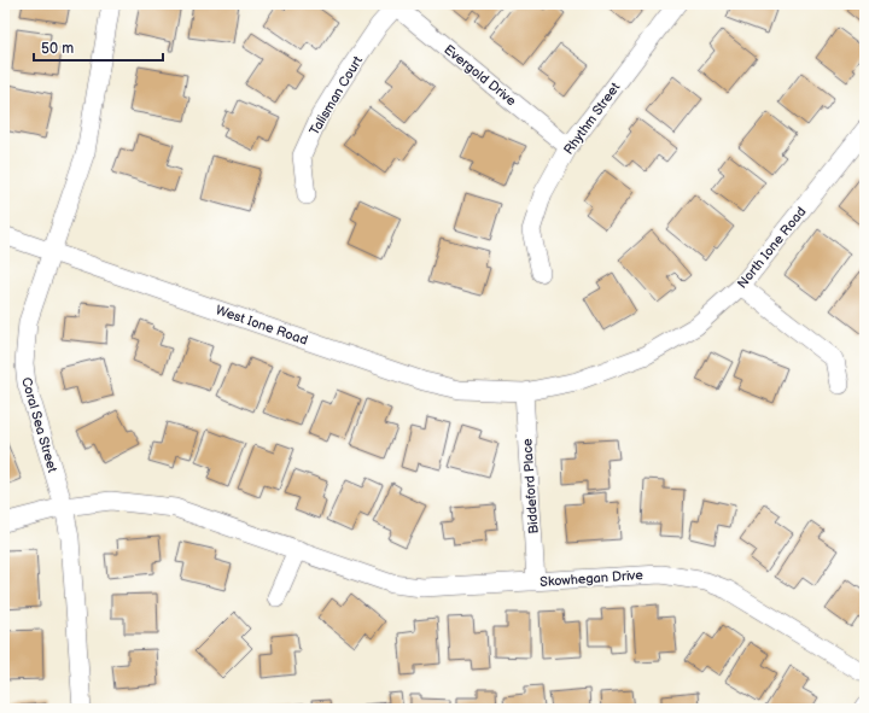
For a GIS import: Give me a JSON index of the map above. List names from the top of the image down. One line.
{"streets":{"street":["Evergold Drive","Talisman Court","Rhythm Street","North Ione Road","West Ione Road","Coral Sea Street","Biddeford Place","Skowhegan Drive"]},"crossings":[["Evergold Drive","Talisman Court"],["Evergold Drive","Rhythm Street"],["North Ione Road","West Ione Road"],["North Ione Road","Biddeford Place"],["West Ione Road","Coral Sea Street"],["West Ione Road","Biddeford Place"],["Coral Sea Street","Skowhegan Drive"],["Biddeford Place","Skowhegan Drive"]],"scale_bar":"50 m"}
